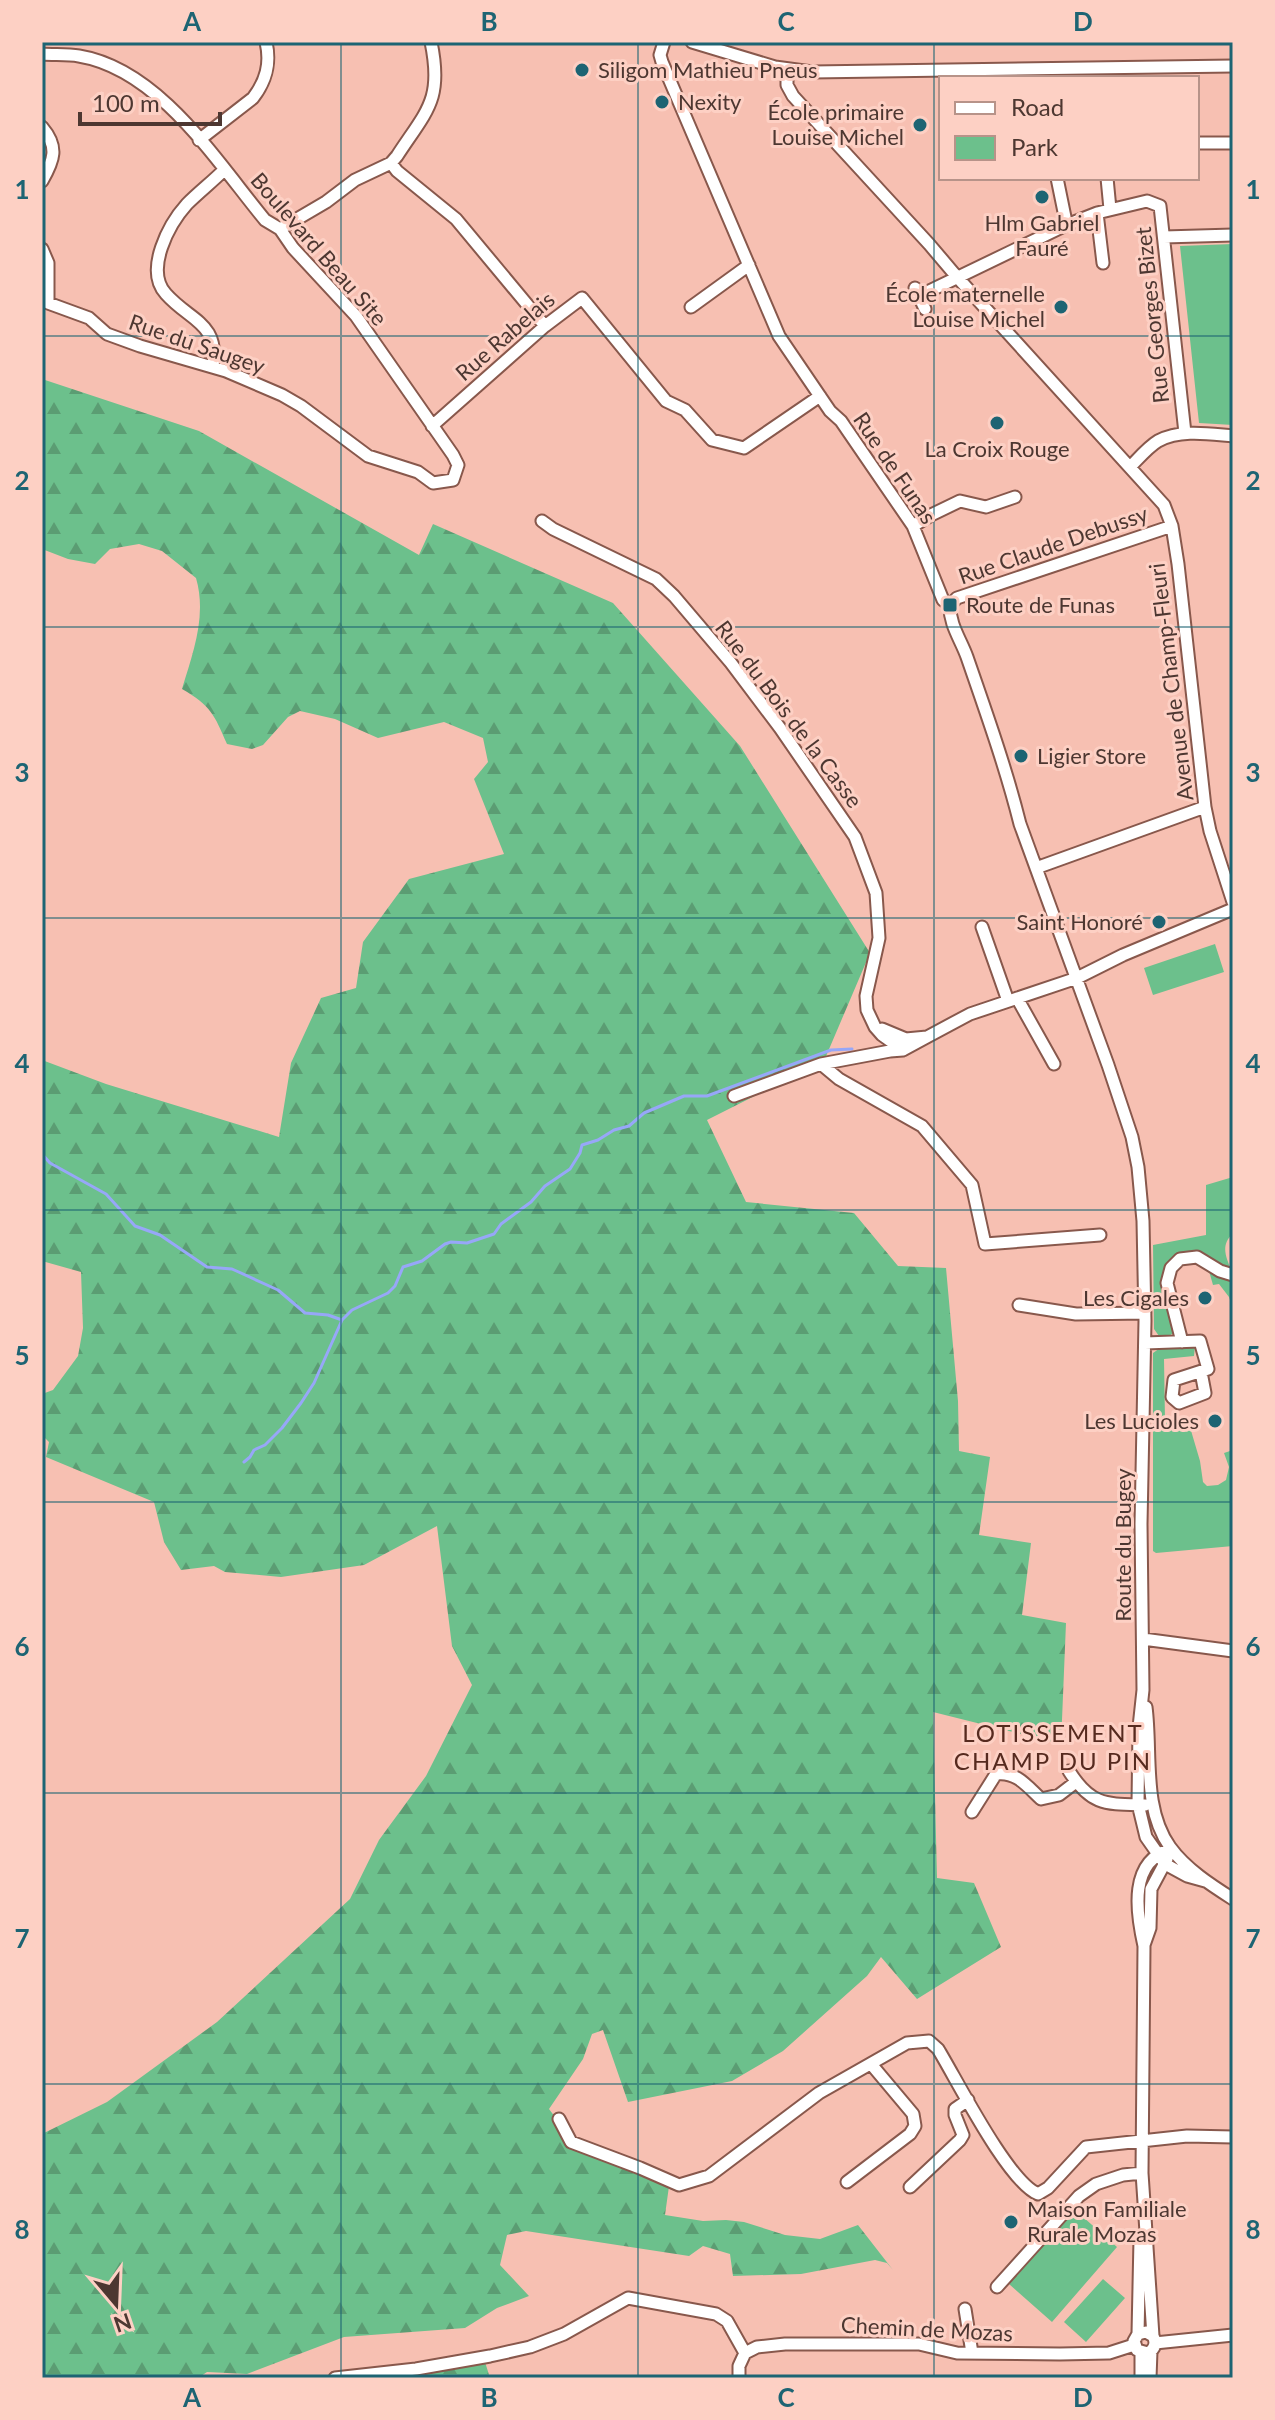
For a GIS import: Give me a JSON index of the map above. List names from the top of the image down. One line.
{"streets":{"street":["Boulevard Beau Site","Rue Georges Bizet","Rue Rabelais","Rue du Saugey","Rue de Funas","Rue Claude Debussy","Avenue de Champ-Fleuri","Rue du Bois de la Casse","Route du Bugey","Chemin de Mozas"]},"crossings":[["Boulevard Beau Site","Rue Rabelais"],["Boulevard Beau Site","Rue du Saugey"],["Rue Rabelais","Rue du Saugey"],["Rue Rabelais","Rue de Funas"],["Rue de Funas","Rue Claude Debussy"],["Rue de Funas","Route du Bugey"],["Rue Claude Debussy","Avenue de Champ-Fleuri"]],"districts":["LOTISSEMENT CHAMP DU PIN"],"places":{"other":["Siligom Mathieu Pneus","Nexity","École primaire Louise Michel","Hlm Gabriel Fauré","École maternelle Louise Michel","La Croix Rouge","Ligier Store","Saint Honoré","Les Cigales","Les Lucioles","Maison Familiale Rurale Mozas"],"transit":["Route de Funas"]},"legend":["Road","Park"],"scale_bar":"100 m","north":"bottom","grid":{"columns":["A","B","C","D"],"rows":["1","2","3","4","5","6","7","8"]}}
